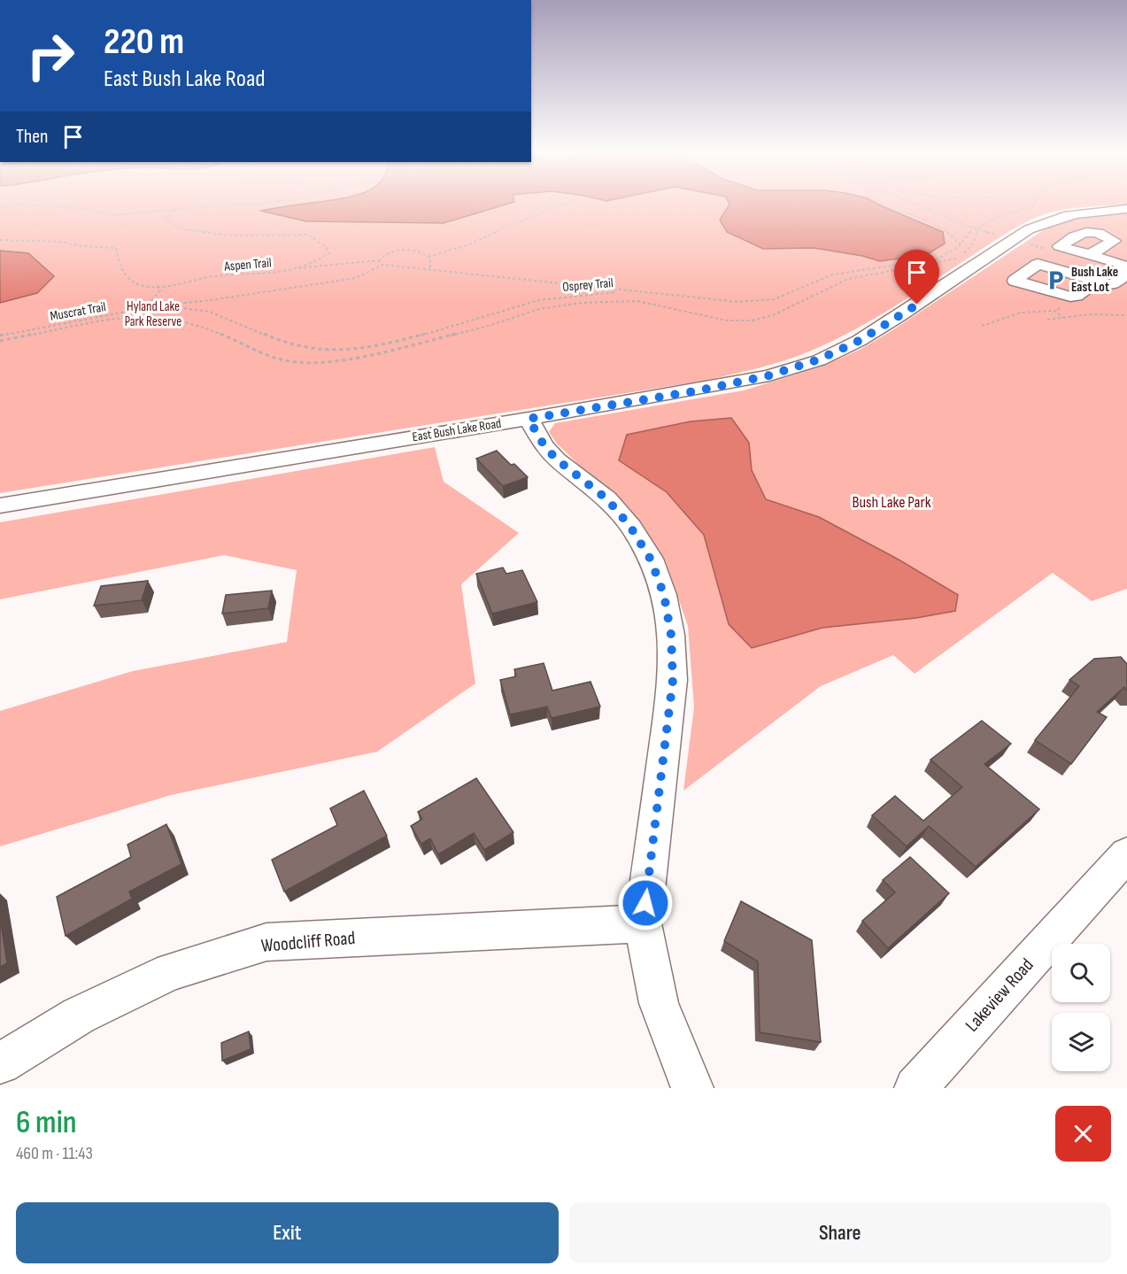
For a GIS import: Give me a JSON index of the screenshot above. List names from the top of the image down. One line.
{"streets":{"street":["East Bush Lake Road","Woodcliff Road","Lakeview Road"],"path":["Aspen Trail","Osprey Trail","Muscrat Trail"]},"crossings":[["Osprey Trail","Muscrat Trail"]],"parks":["Hyland Lake Park Reserve","Bush Lake Park"],"places":{"parking":["Bush Lake East Lot"]},"page":{"turn":["220 m","East Bush Lake Road"],"then":"Then","heading":["6 min","460 m · 11:43"],"buttons":["Exit","Share"]}}
